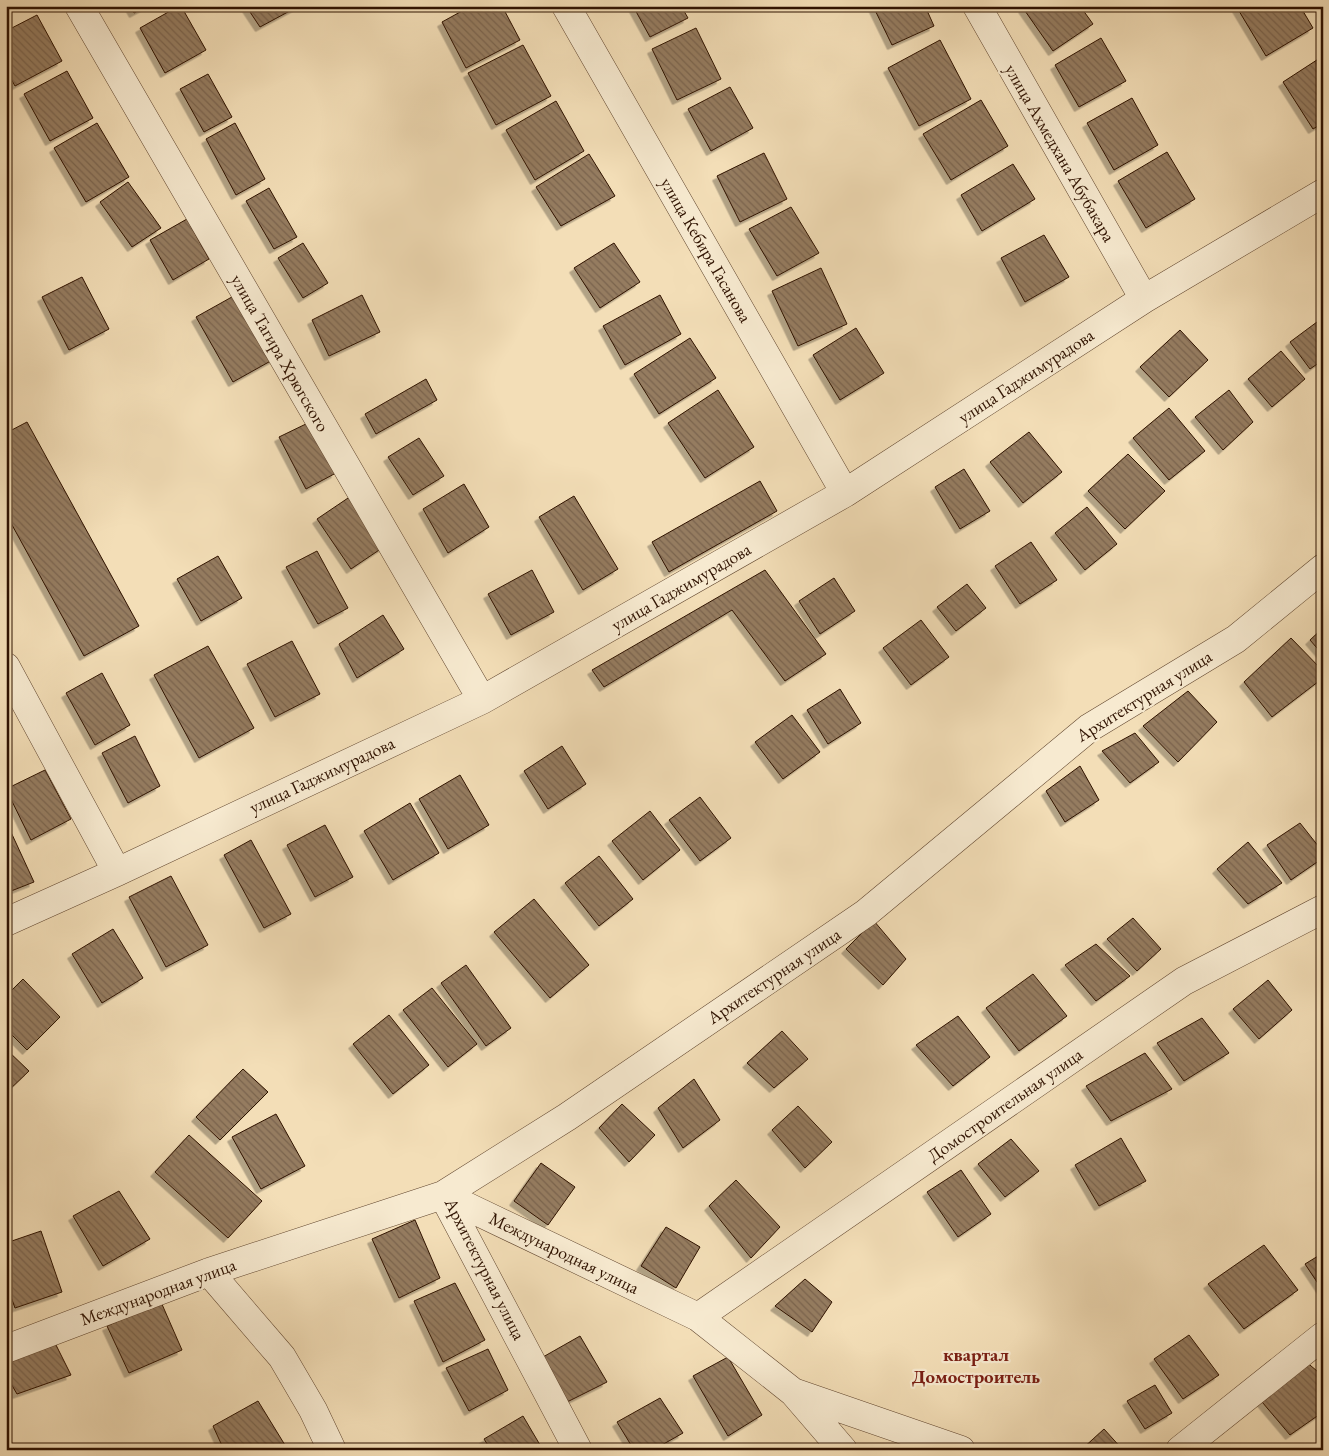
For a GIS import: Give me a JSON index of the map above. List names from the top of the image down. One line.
{"streets":{"street":["улица Ахмедхана Абубакара","улица Кебира Гасанова","улица Тагира Хрюгского","улица Гаджимурадова","Архитектурная улица","Домостроительная улица","Международная улица"]},"crossings":[["улица Ахмедхана Абубакара","улица Гаджимурадова"],["улица Кебира Гасанова","улица Гаджимурадова"],["улица Тагира Хрюгского","улица Гаджимурадова"],["Архитектурная улица","Международная улица"],["Домостроительная улица","Международная улица"]],"districts":["квартал Домостроитель"]}
